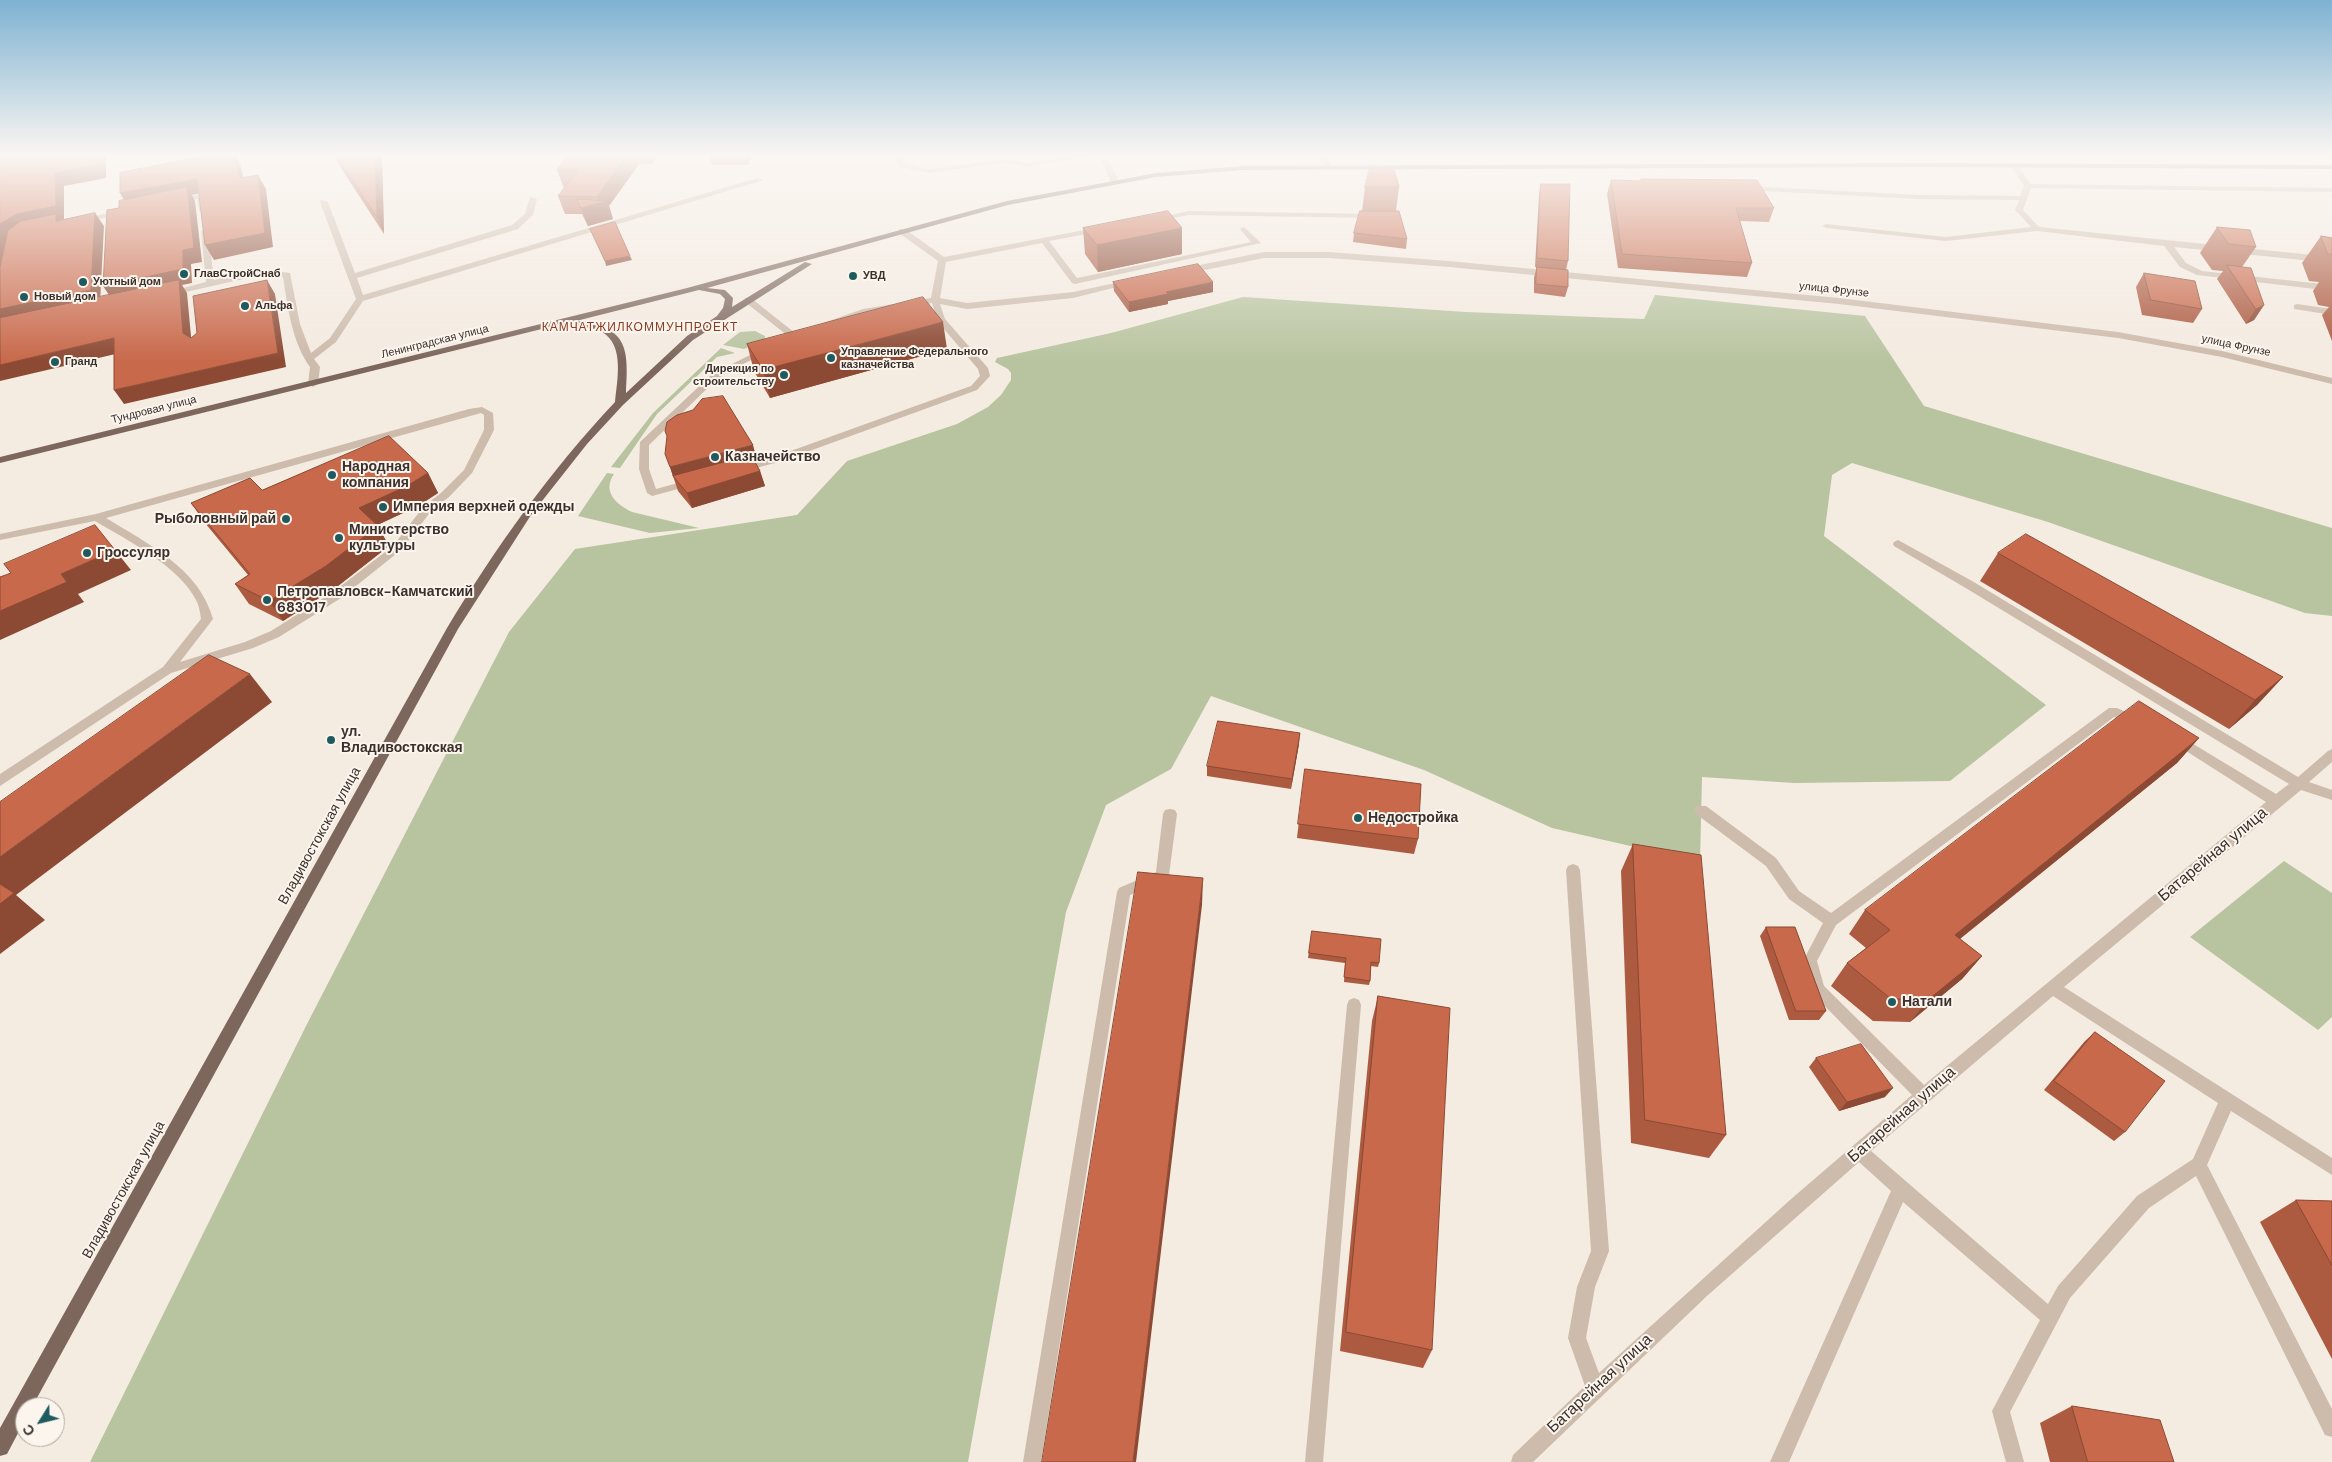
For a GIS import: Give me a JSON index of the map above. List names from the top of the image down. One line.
{"streets":{"main road":["Ленинградская улица","Тундровая улица","Владивостокская улица"],"street":["улица Фрунзе","Батарейная улица"]},"crossings":[["Ленинградская улица","Тундровая улица"],["Ленинградская улица","Владивостокская улица"]],"districts":["КАМЧАТЖИЛКОММУНПРОЕКТ"],"places":["ГлавСтройСнаб","УВД","Уютный дом","Новый дом","Альфа","Управление Федерального казначейства","Гранд","Дирекция по строительству","Казначейство","Народная компания","Империя верхней одежды","Рыболовный рай","Министерство культуры","Гроссуляр","Петропавловск-Камчатский 683017","ул. Владивостокская","Недостройка","Натали"],"north":"bottom left"}
